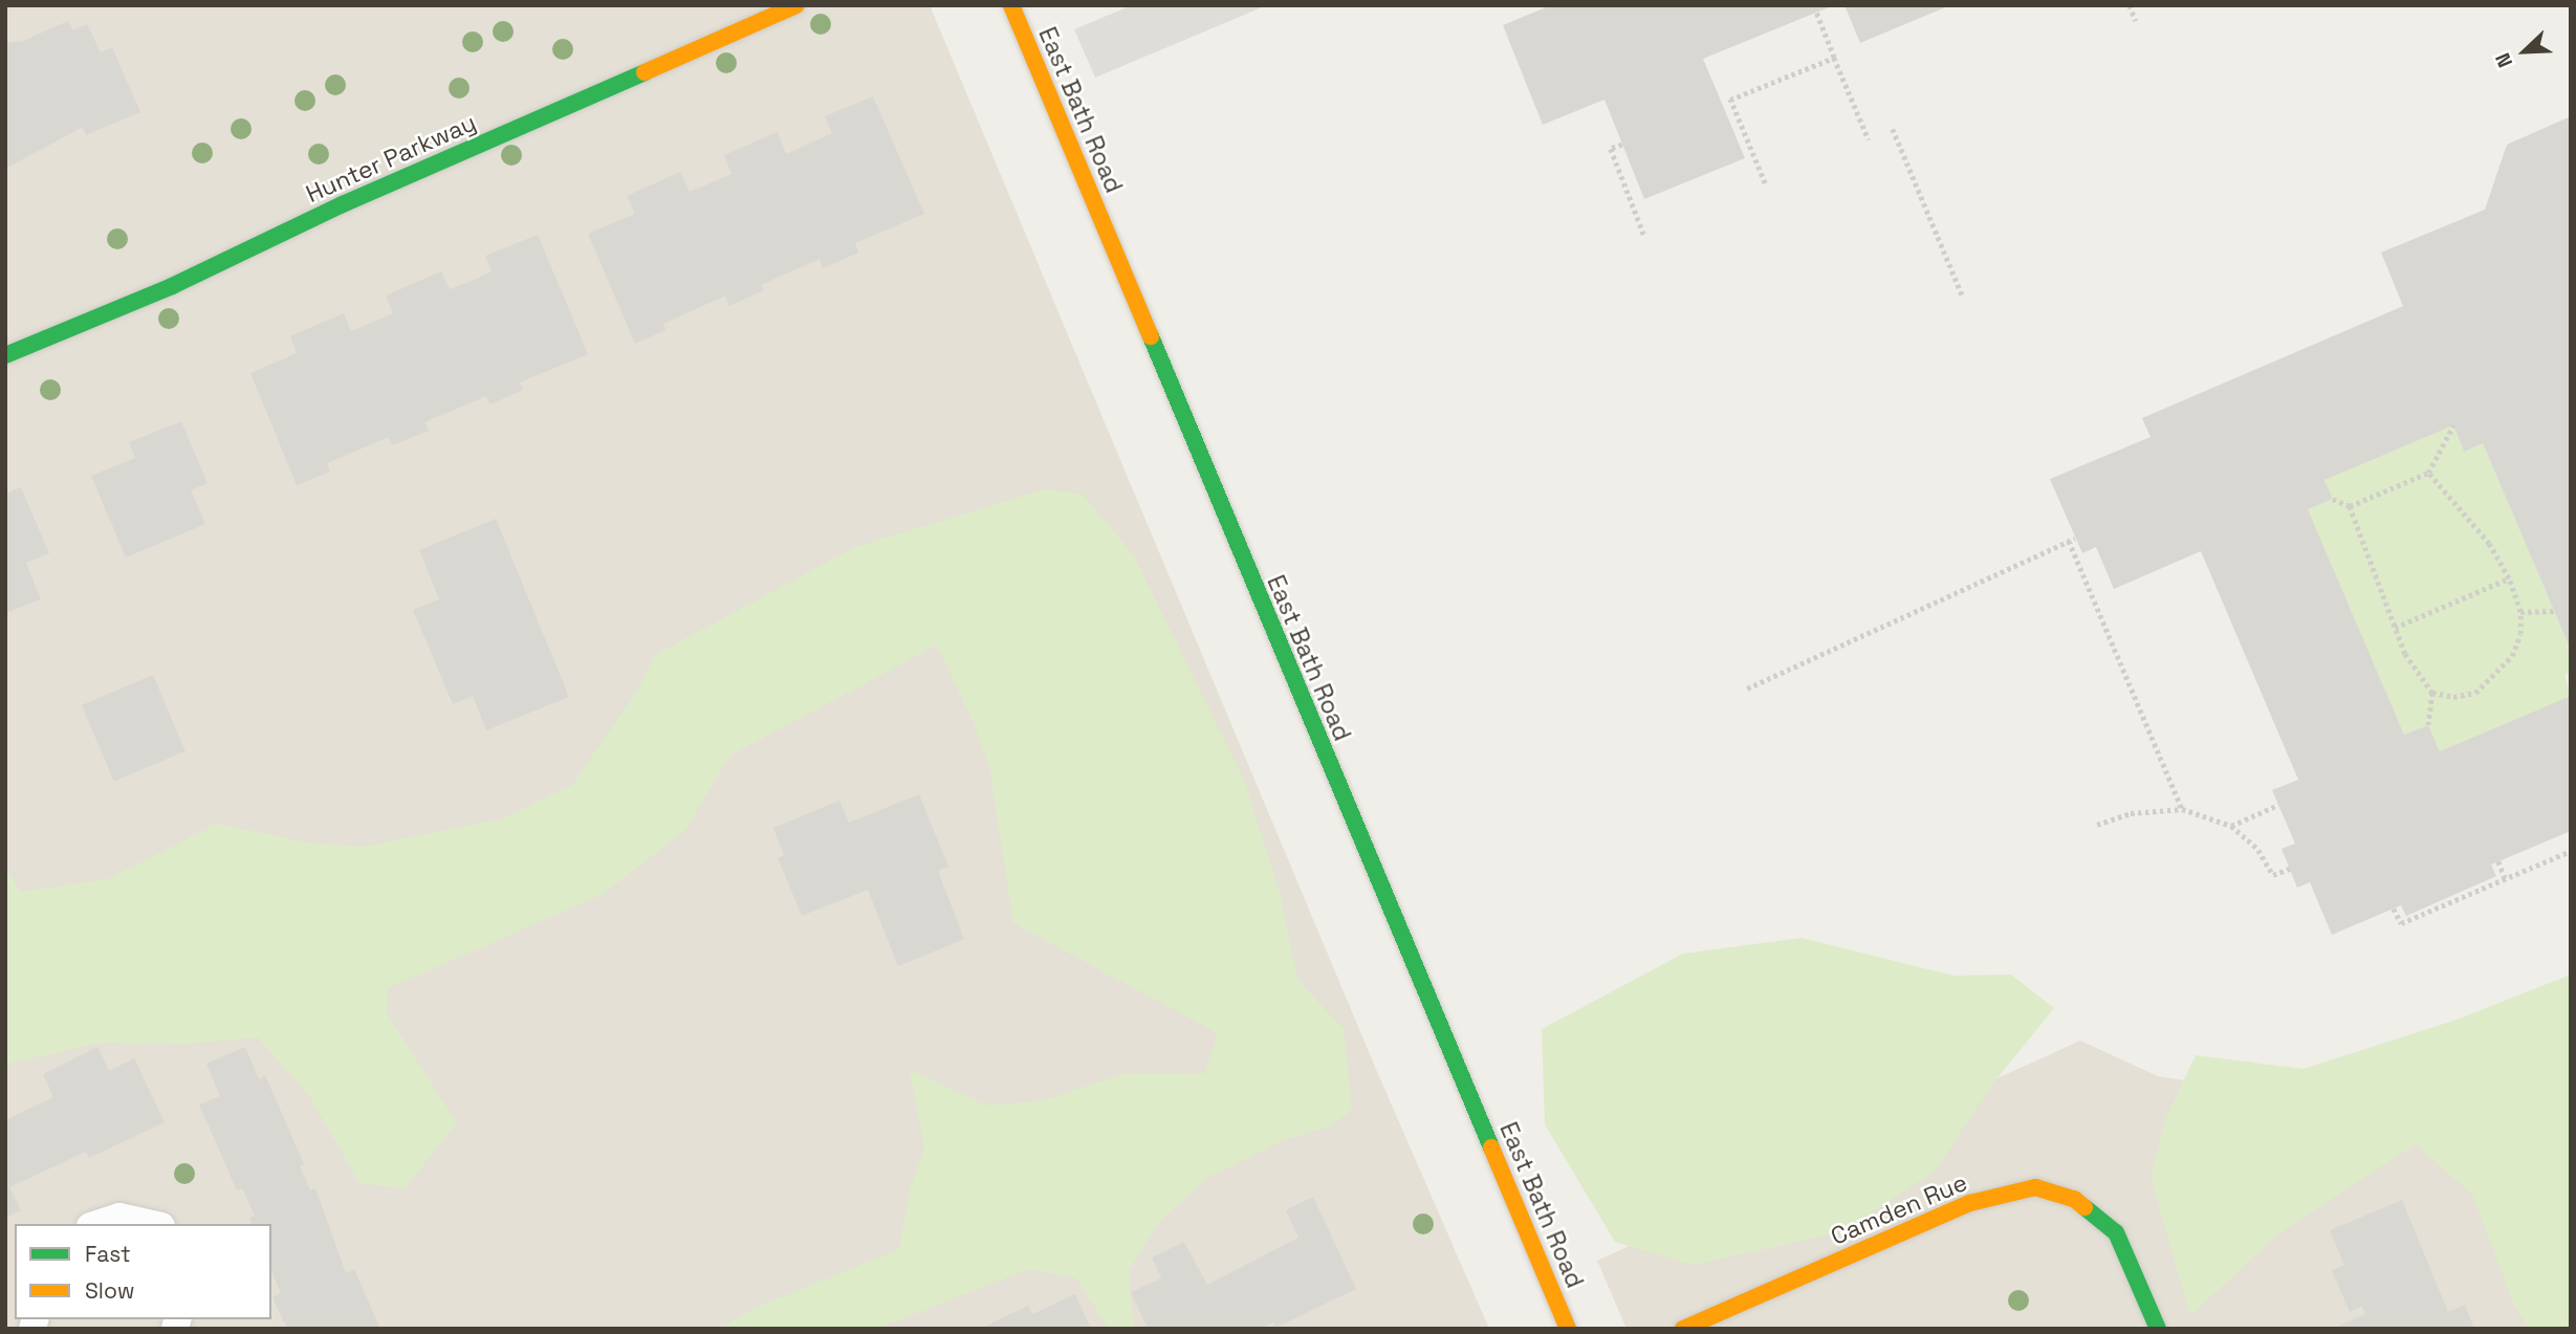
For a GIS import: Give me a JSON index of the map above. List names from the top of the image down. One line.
{"streets":{"street":["East Bath Road","Hunter Parkway","Camden Rue"]},"legend":["Fast","Slow"],"north":"bottom left"}
